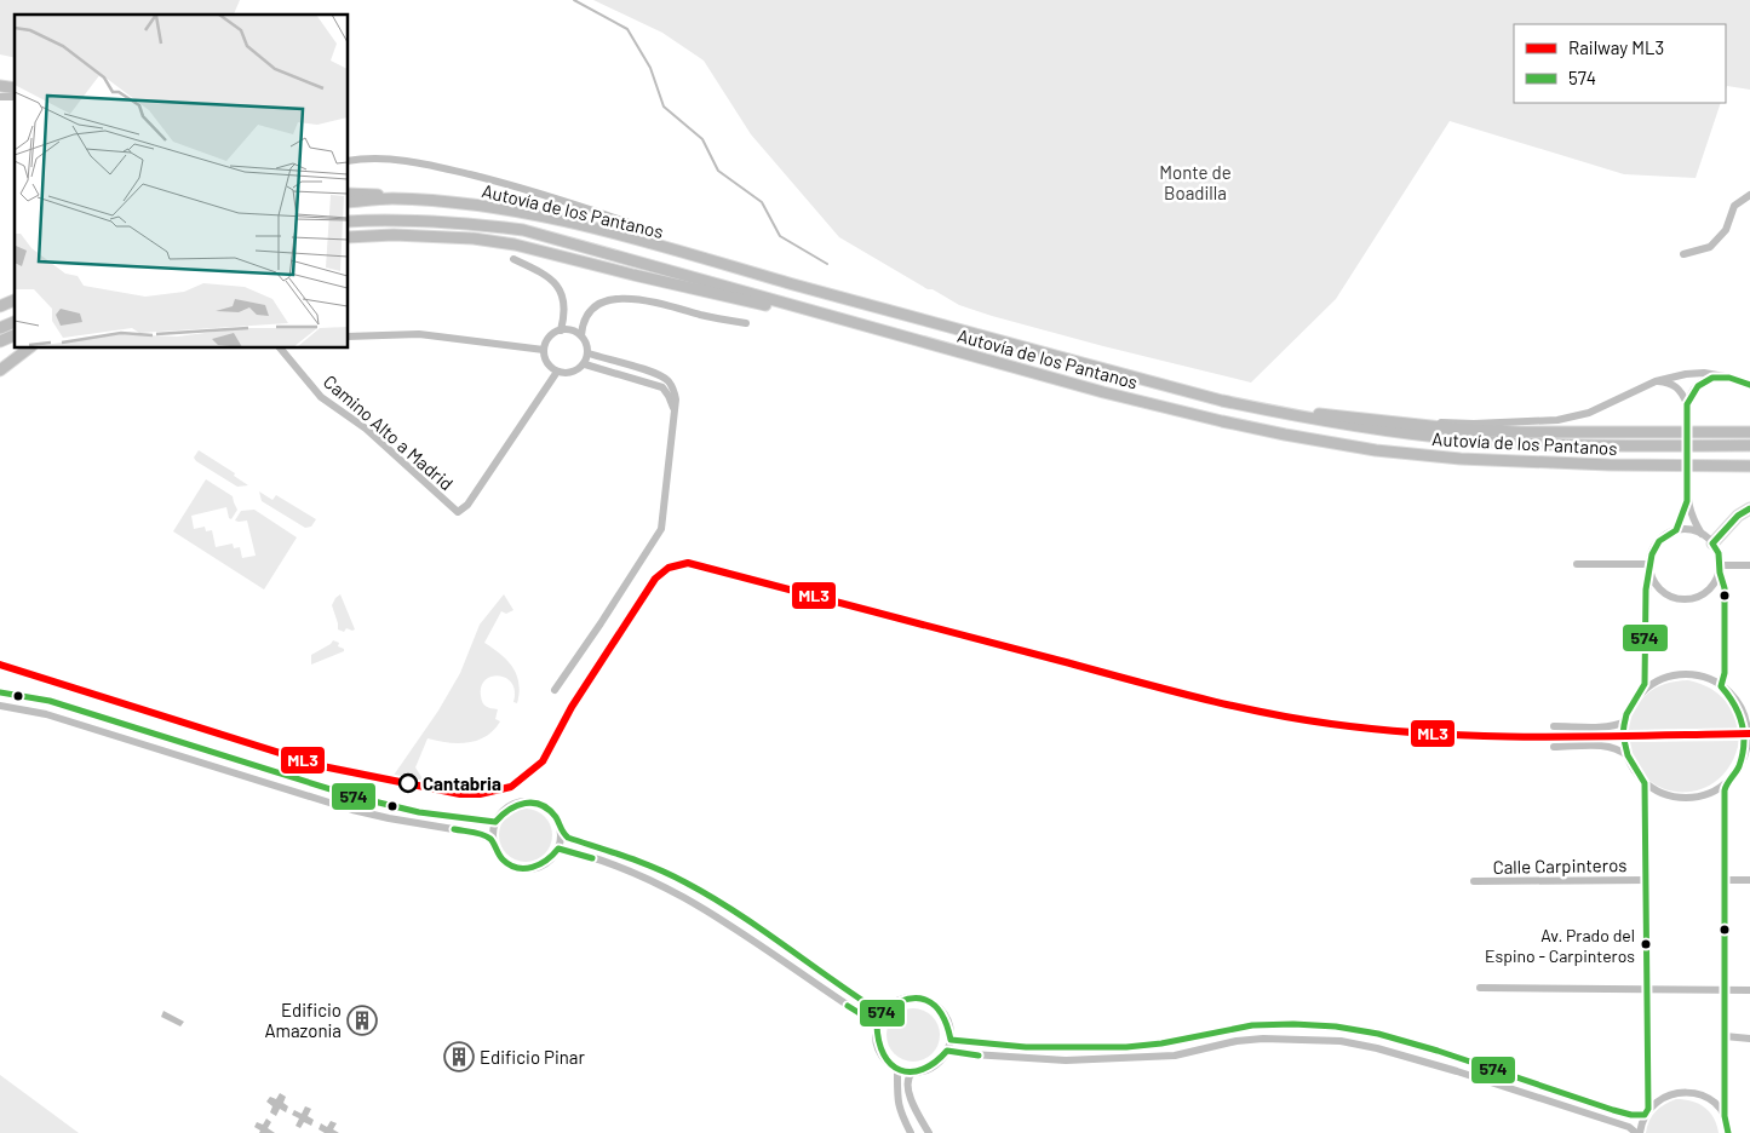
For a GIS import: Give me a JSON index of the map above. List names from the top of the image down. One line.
{"streets":{"highway":["Autovía de los Pantanos"],"street":["Camino Alto a Madrid","Calle Carpinteros"]},"parks":["Monte de Boadilla"],"places":{"other":["Cantabria","Av. Prado del Espino - Carpinteros"],"building":["Edificio Amazonia","Edificio Pinar"]},"lines":["transit line 574","rail line ML3"],"legend":["Railway ML3","574"]}
